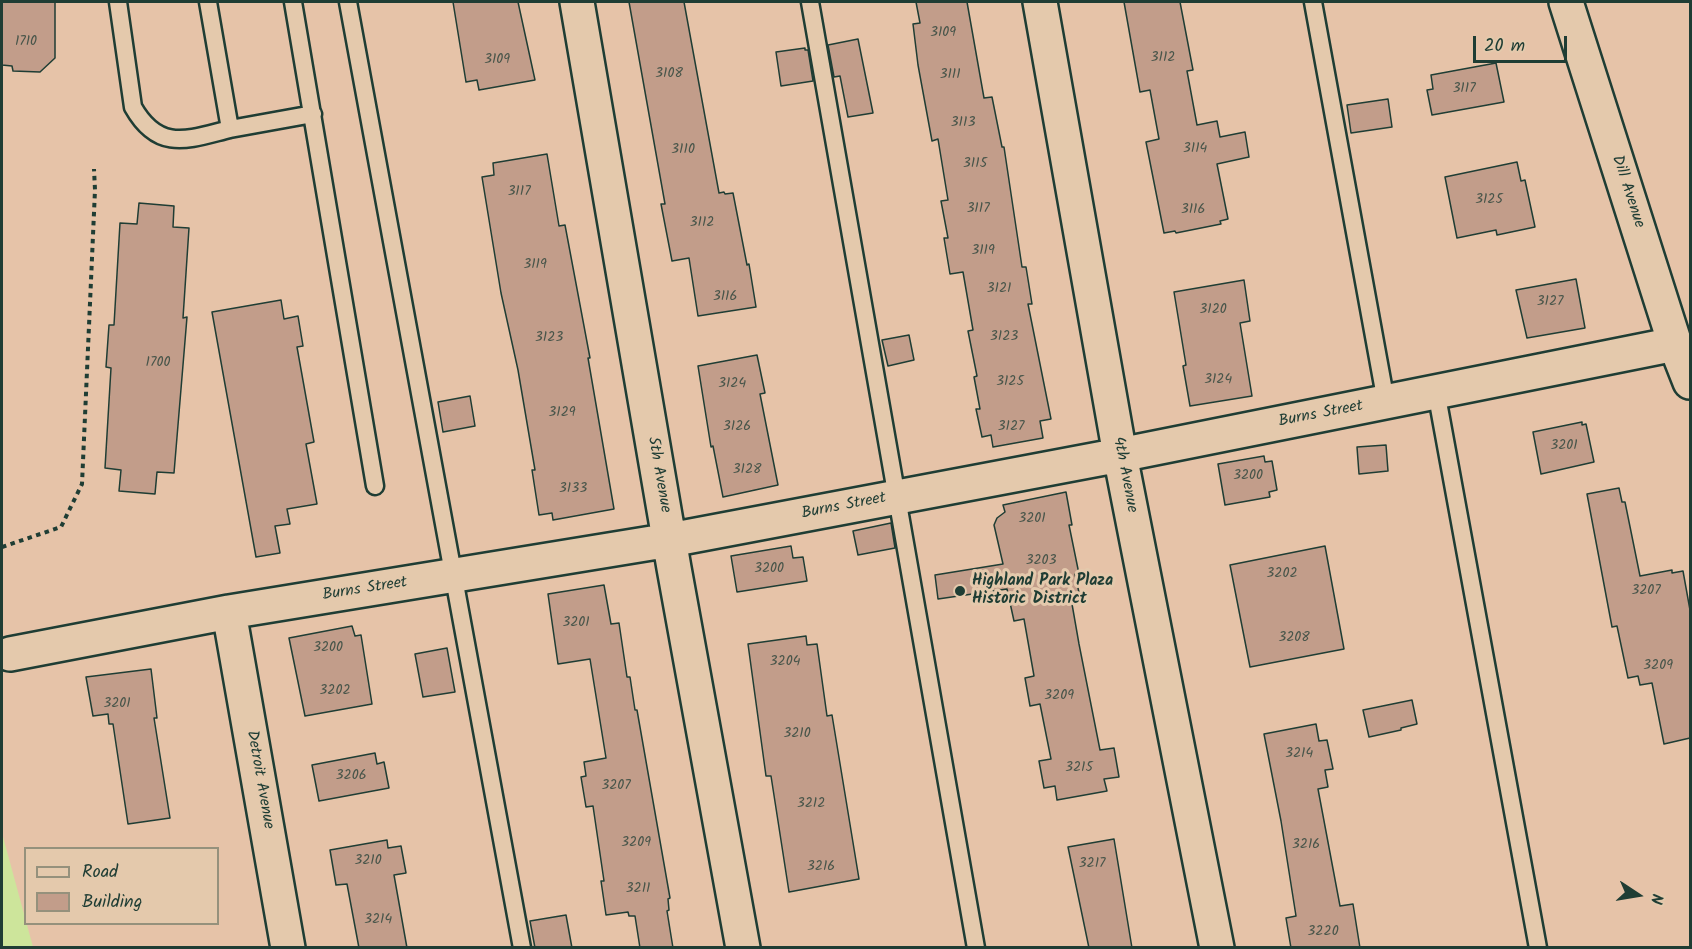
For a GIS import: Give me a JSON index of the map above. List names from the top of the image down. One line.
{"streets":{"street":["Dill Avenue","Burns Street","5th Avenue","4th Avenue","Detroit Avenue"]},"crossings":[["Dill Avenue","Burns Street"],["Burns Street","5th Avenue"],["Burns Street","4th Avenue"],["Burns Street","Detroit Avenue"]],"places":["Highland Park Plaza Historic District"],"house_numbers":["3109","1710","3112","3109","3108","3111","3117","3113","3114","3110","3115","3117","3125","3117","3116","3112","3119","3119","3121","3116","3127","3120","3123","3123","1700","3124","3125","3124","3129","3126","3127","3201","3128","3200","3133","3201","3203","3200","3202","3207","3201","3208","3200","3204","3209","3202","3209","3201","3210","3214","3215","3206","3207","3212","3209","3216","3210","3217","3216","3211","3214","3220"],"legend":["Road","Building"],"scale_bar":"20 m","north":"right"}
